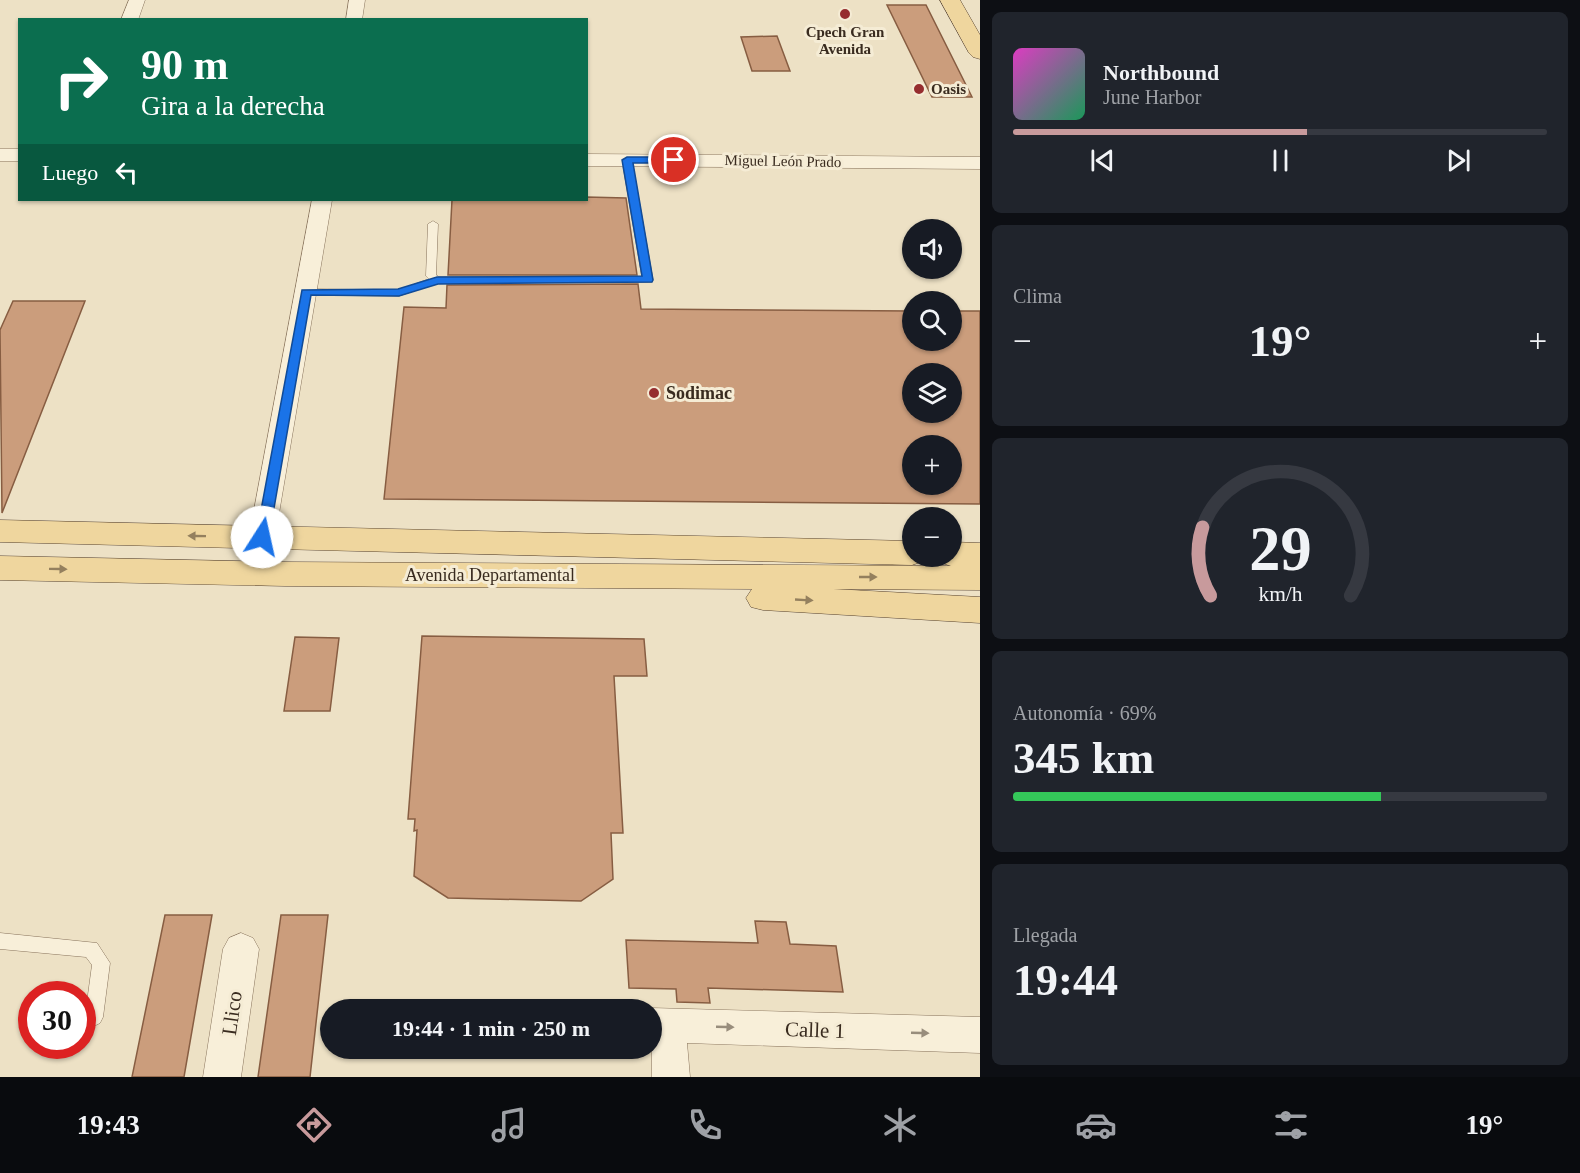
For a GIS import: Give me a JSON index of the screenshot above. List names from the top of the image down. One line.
{"streets":{"main road":["Avenida Departamental"],"street":["Miguel León Prado","Llico","Calle 1"]},"one_way":["Calle 1"],"places":["Cpech Gran Avenida","Oasis","Sodimac"],"page":{"turn":["90 m","Gira a la derecha"],"song":["Northbound","June Harbor"],"then":"Luego","map_buttons":["+","−"],"tile":["Clima",["Autonomía · 69%","345 km"],["Llegada","19:44"]],"heat":["−","19°","+"],"limit":"30","trip":"19:44 · 1 min · 250 m","tabs":["19:43","19°"],"gauge":["29","km/h"]}}
